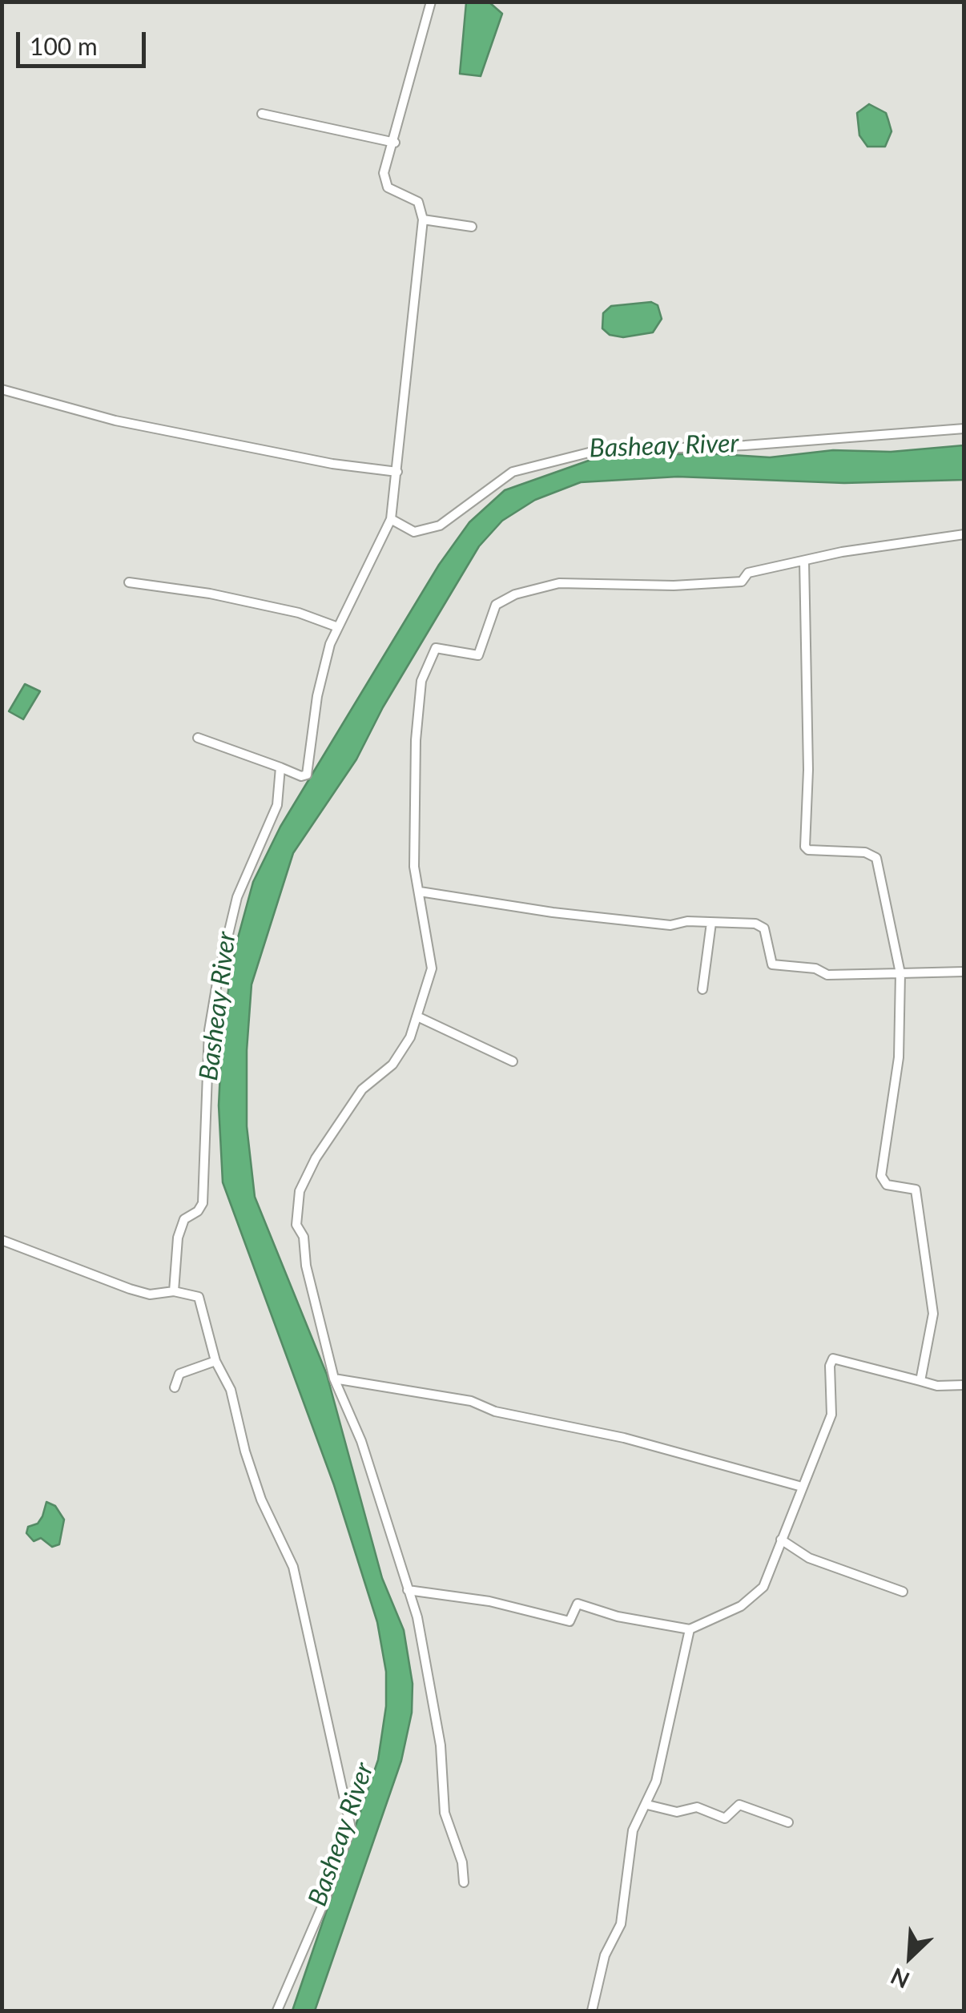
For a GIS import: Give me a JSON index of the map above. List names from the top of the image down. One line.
{"water":["Basheay River"],"scale_bar":"100 m","north":"bottom left"}
